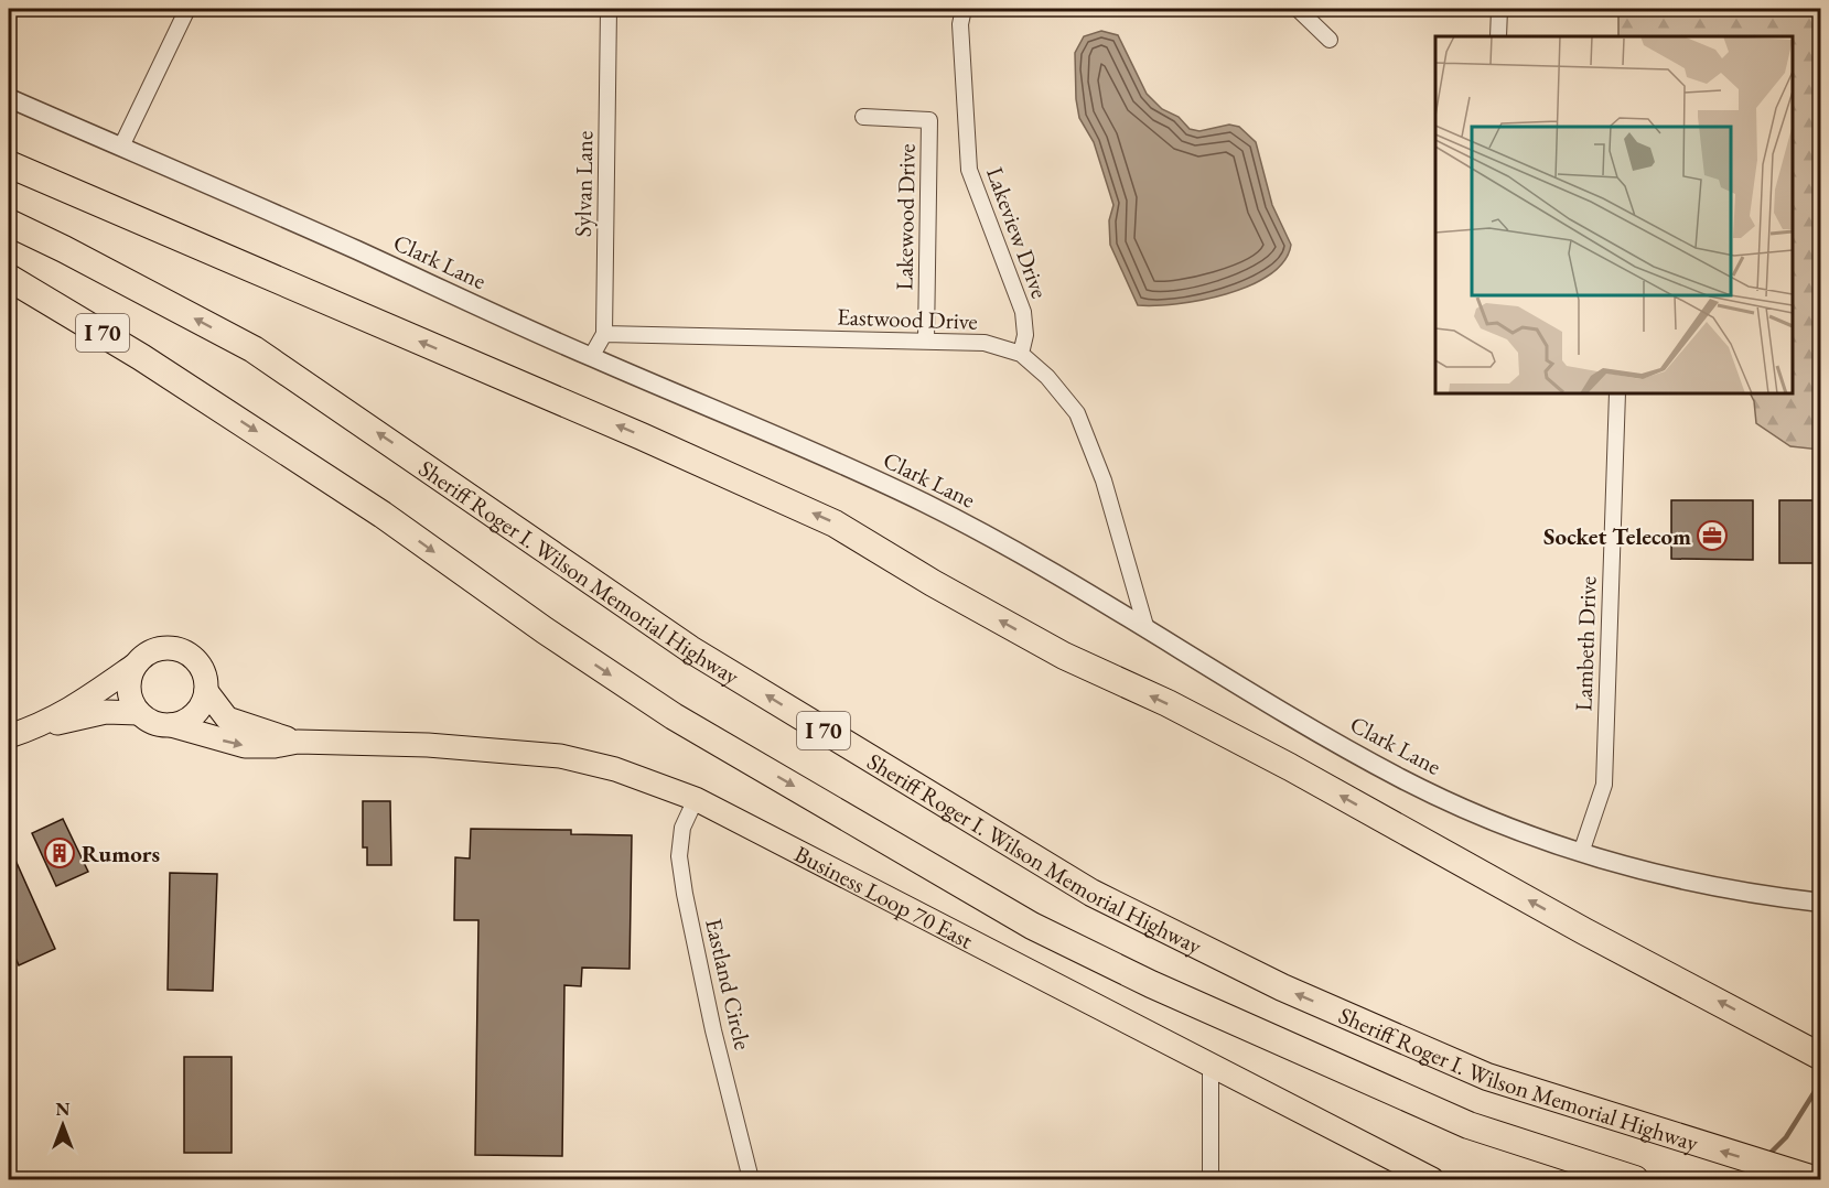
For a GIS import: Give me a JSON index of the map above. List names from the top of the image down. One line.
{"streets":{"highway":["I 70","Sheriff Roger I. Wilson Memorial Highway"],"main road":["Business Loop 70 East"],"street":["Sylvan Lane","Lakewood Drive","Lakeview Drive","Clark Lane","Eastwood Drive","Lambeth Drive","Eastland Circle"]},"crossings":[["Sylvan Lane","Clark Lane"],["Sylvan Lane","Eastwood Drive"],["Lakewood Drive","Eastwood Drive"],["Lakeview Drive","Eastwood Drive"],["Clark Lane","Eastwood Drive"],["Clark Lane","Lambeth Drive"],["Business Loop 70 East","Eastland Circle"]],"places":{"office":["Socket Telecom"],"building":["Rumors"]},"north":"top"}
